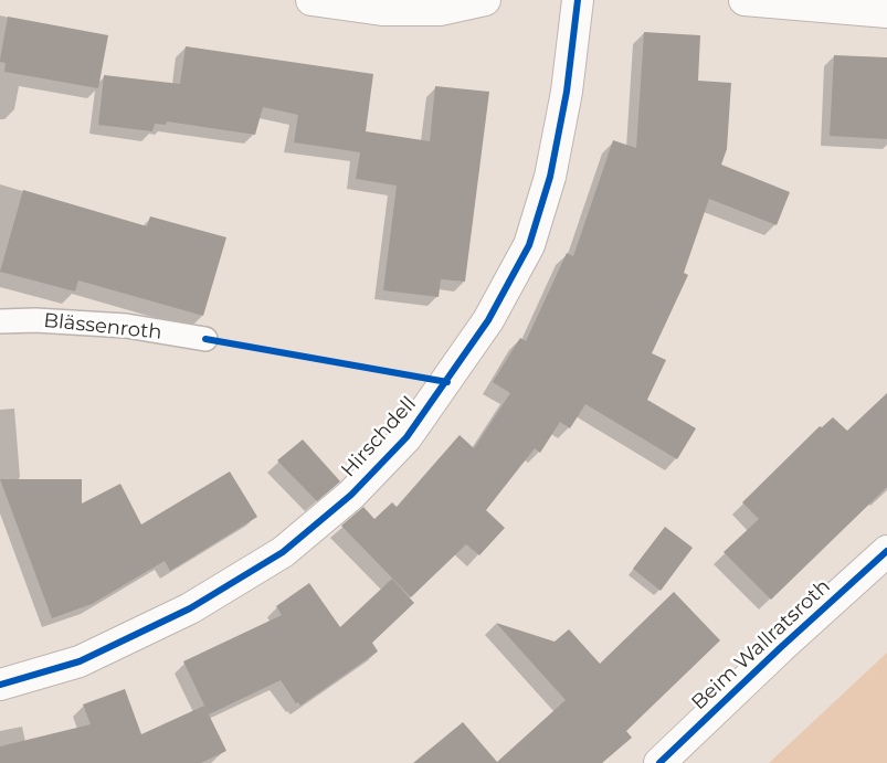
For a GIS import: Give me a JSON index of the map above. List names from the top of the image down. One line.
{"streets":{"street":["Hirschdell","Beim Wallratsroth"],"lane":["Blässenroth"]}}
